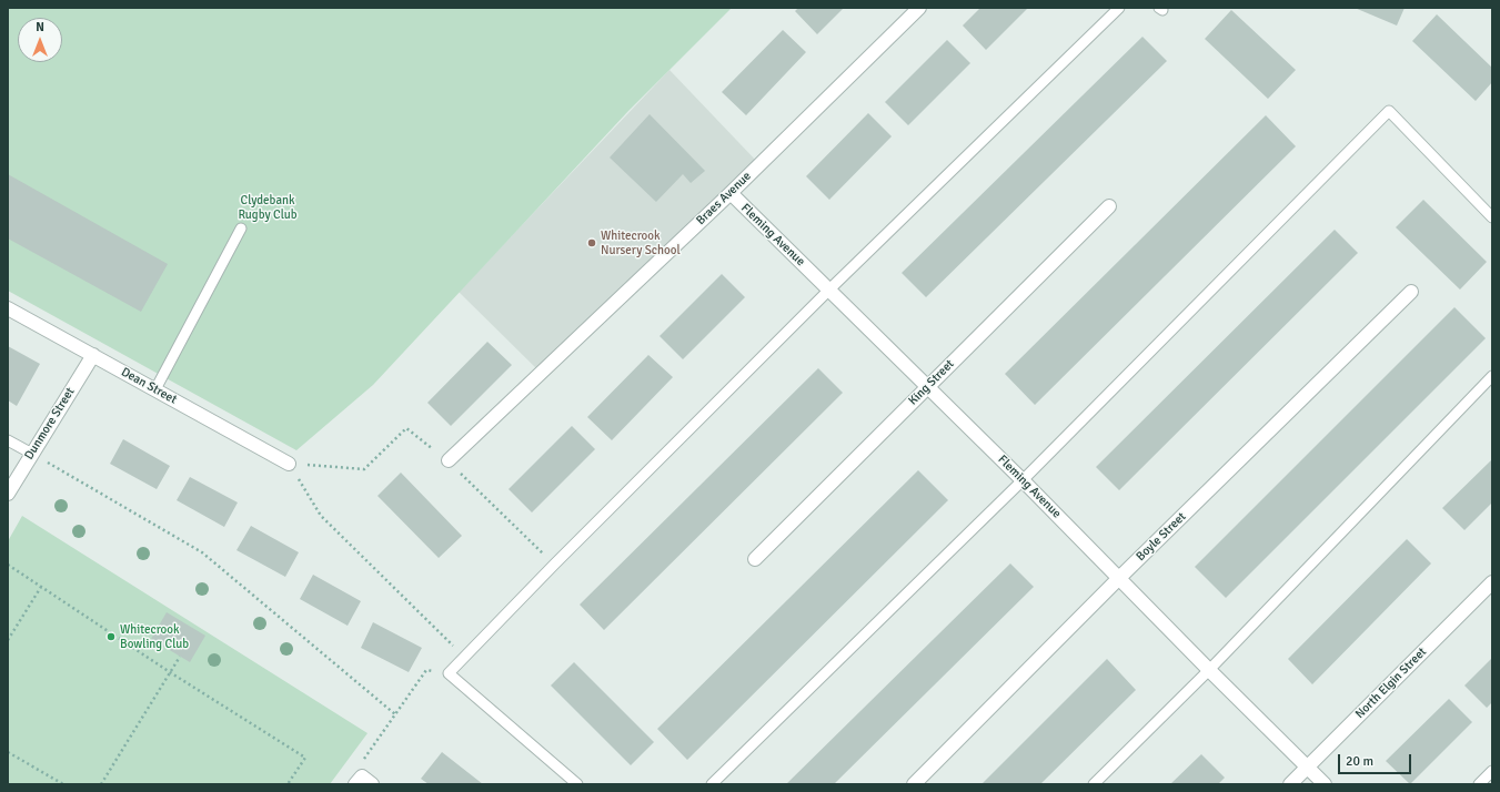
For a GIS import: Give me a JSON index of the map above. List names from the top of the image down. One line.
{"streets":{"street":["Braes Avenue","Fleming Avenue","King Street","Dean Street","Dunmore Street","Boyle Street","North Elgin Street"]},"crossings":[["Braes Avenue","Fleming Avenue"],["Fleming Avenue","King Street"],["Fleming Avenue","Boyle Street"],["Fleming Avenue","North Elgin Street"],["Dean Street","Dunmore Street"]],"parks":["Clydebank Rugby Club"],"places":["Whitecrook Nursery School","Whitecrook Bowling Club"],"scale_bar":"20 m","north":"top"}
